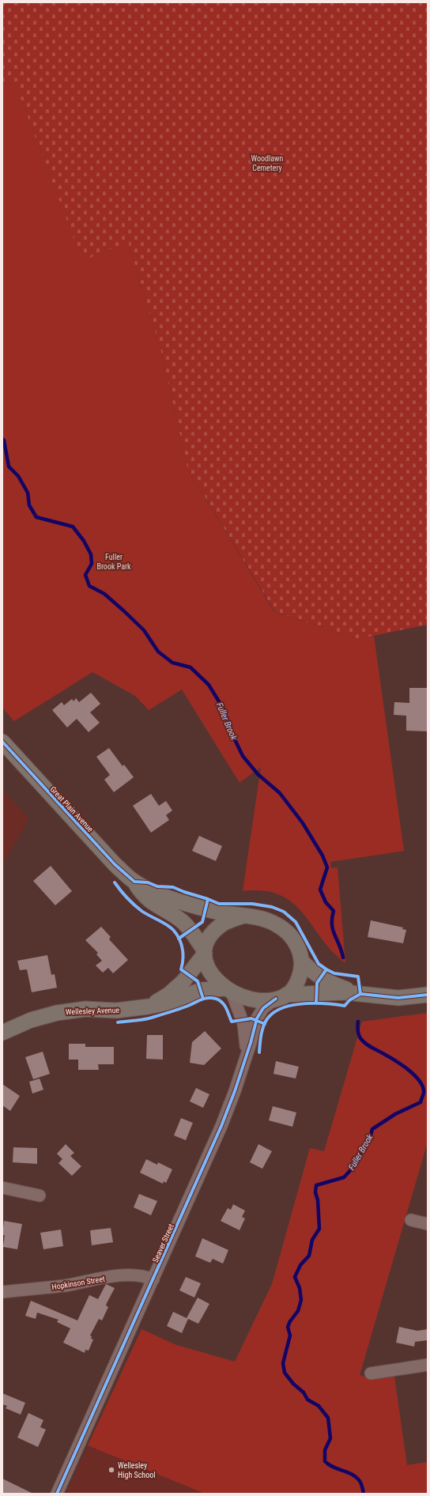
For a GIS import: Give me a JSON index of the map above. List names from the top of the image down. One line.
{"streets":{"main road":["Great Plain Avenue","Wellesley Avenue"],"street":["Seaver Street","Hopkinson Street"]},"crossings":[["Great Plain Avenue","Wellesley Avenue"],["Great Plain Avenue","Seaver Street"],["Wellesley Avenue","Seaver Street"],["Seaver Street","Hopkinson Street"]],"water":["Fuller Brook"],"parks":["Woodlawn Cemetery","Fuller Brook Park"],"places":["Wellesley High School"]}
